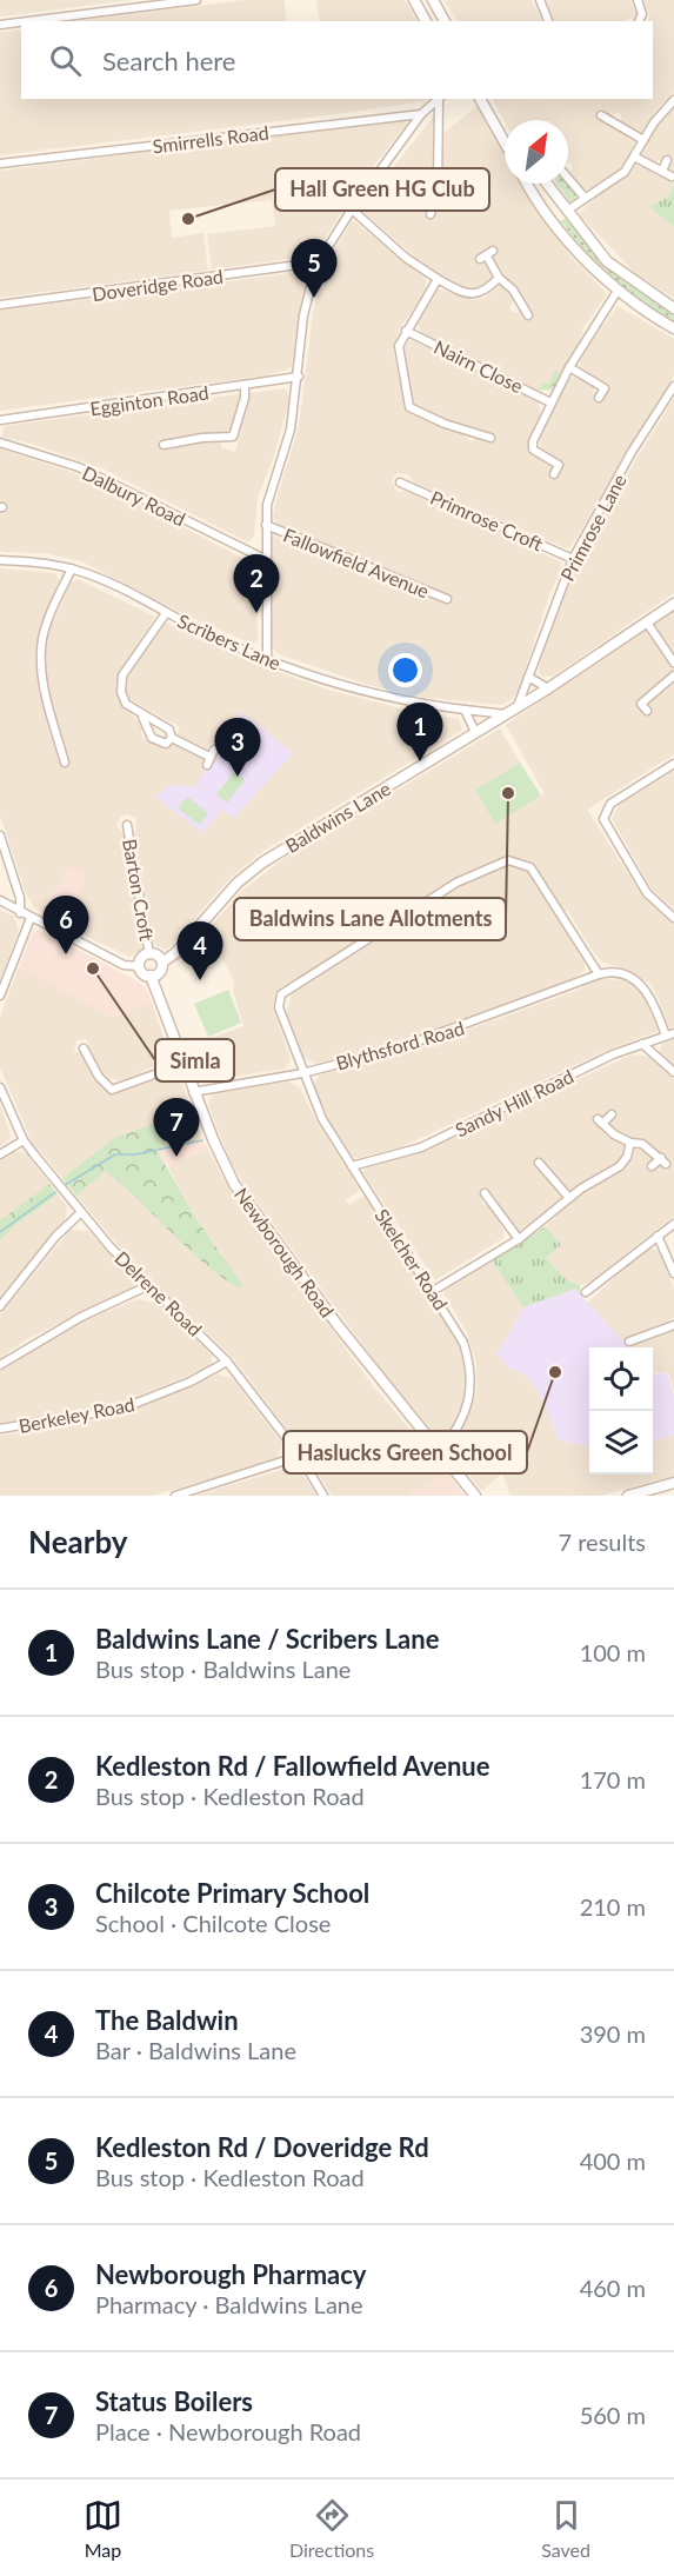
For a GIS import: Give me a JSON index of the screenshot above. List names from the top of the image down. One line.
{"streets":{"street":["Smirrells Road","Doveridge Road","Nairn Close","Egginton Road","Dalbury Road","Primrose Croft","Primrose Lane","Fallowfield Avenue","Scribers Lane","Baldwins Lane","Barton Croft","Blythsford Road","Sandy Hill Road","Newborough Road","Skelcher Road","Delrene Road","Berkeley Road"]},"crossings":[["Primrose Croft","Primrose Lane"],["Primrose Lane","Baldwins Lane"],["Scribers Lane","Baldwins Lane"],["Baldwins Lane","Barton Croft"],["Baldwins Lane","Newborough Road"],["Barton Croft","Newborough Road"],["Blythsford Road","Newborough Road"],["Blythsford Road","Skelcher Road"],["Sandy Hill Road","Skelcher Road"],["Newborough Road","Skelcher Road"],["Delrene Road","Berkeley Road"]],"places":["Hall Green HG Club","Baldwins Lane Allotments","Simla","Haslucks Green School"],"north":"top right","page":{"search":"Search here","pins":["5","2","1","3","6","4","7"],"heading":["Nearby","7 results"],"list":[{"mark":"1","name":"Baldwins Lane / Scribers Lane","note":"Bus stop · Baldwins Lane","value":"100 m"},{"mark":"2","name":"Kedleston Rd / Fallowfield Avenue","note":"Bus stop · Kedleston Road","value":"170 m"},{"mark":"3","name":"Chilcote Primary School","note":"School · Chilcote Close","value":"210 m"},{"mark":"4","name":"The Baldwin","note":"Bar · Baldwins Lane","value":"390 m"},{"mark":"5","name":"Kedleston Rd / Doveridge Rd","note":"Bus stop · Kedleston Road","value":"400 m"},{"mark":"6","name":"Newborough Pharmacy","note":"Pharmacy · Baldwins Lane","value":"460 m"},{"mark":"7","name":"Status Boilers","note":"Place · Newborough Road","value":"560 m"}],"nav":["Map","Directions","Saved"]}}
